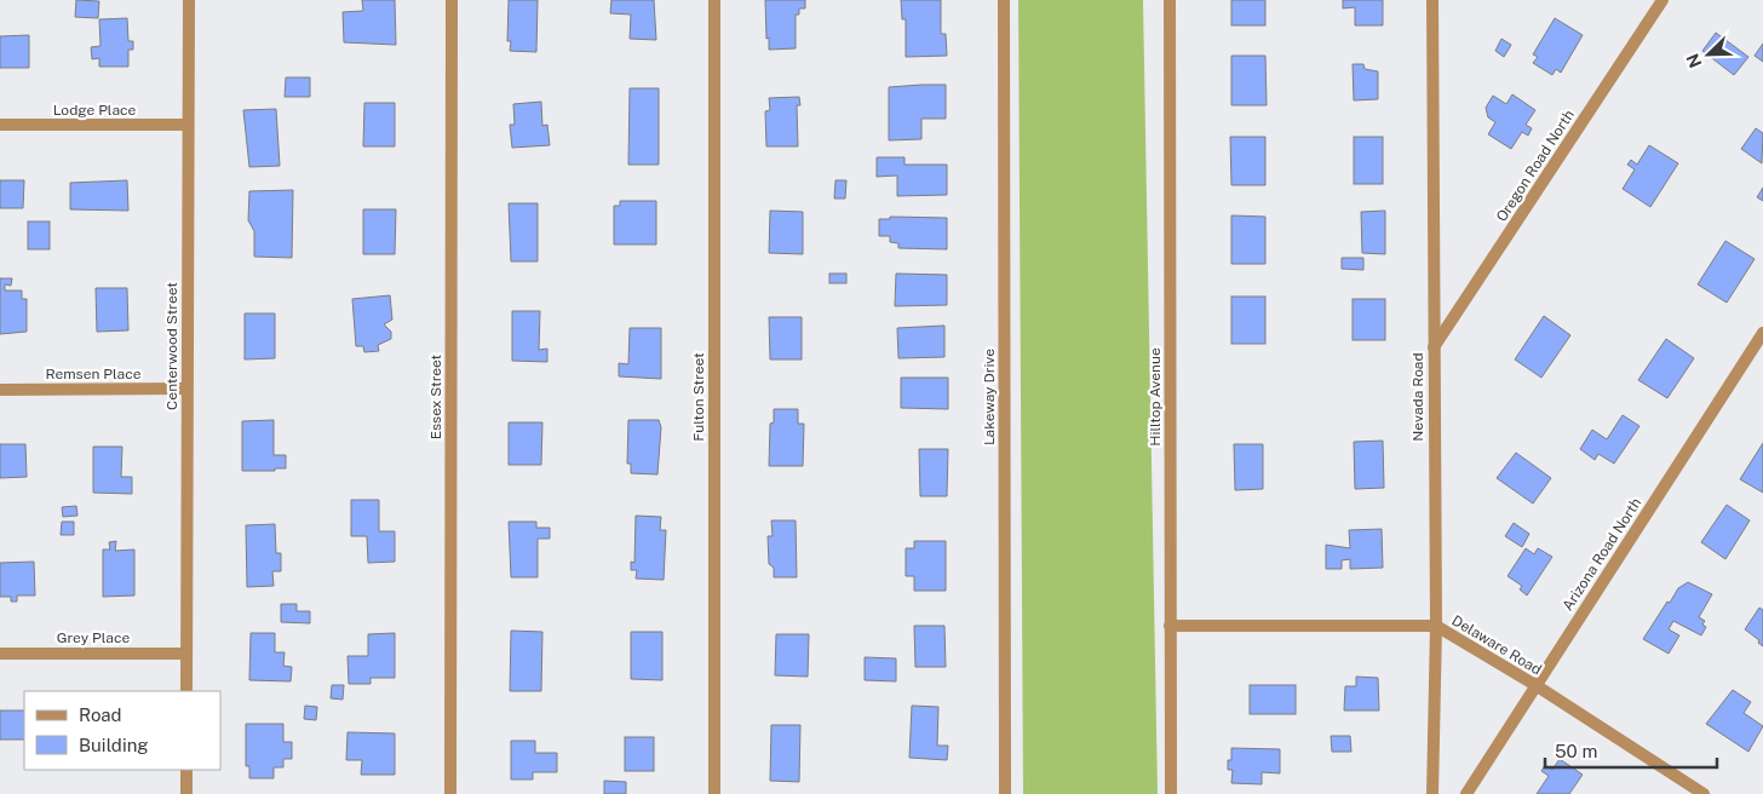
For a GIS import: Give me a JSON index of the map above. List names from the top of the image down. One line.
{"streets":{"street":["Lodge Place","Oregon Road North","Centerwood Street","Remsen Place","Essex Street","Fulton Street","Lakeway Drive","Hilltop Avenue","Nevada Road","Arizona Road North","Grey Place","Delaware Road"]},"crossings":[["Lodge Place","Centerwood Street"],["Oregon Road North","Nevada Road"],["Centerwood Street","Remsen Place"],["Centerwood Street","Grey Place"],["Hilltop Avenue","Delaware Road"],["Nevada Road","Delaware Road"],["Arizona Road North","Delaware Road"]],"legend":["Road","Building"],"scale_bar":"50 m","north":"bottom left"}
